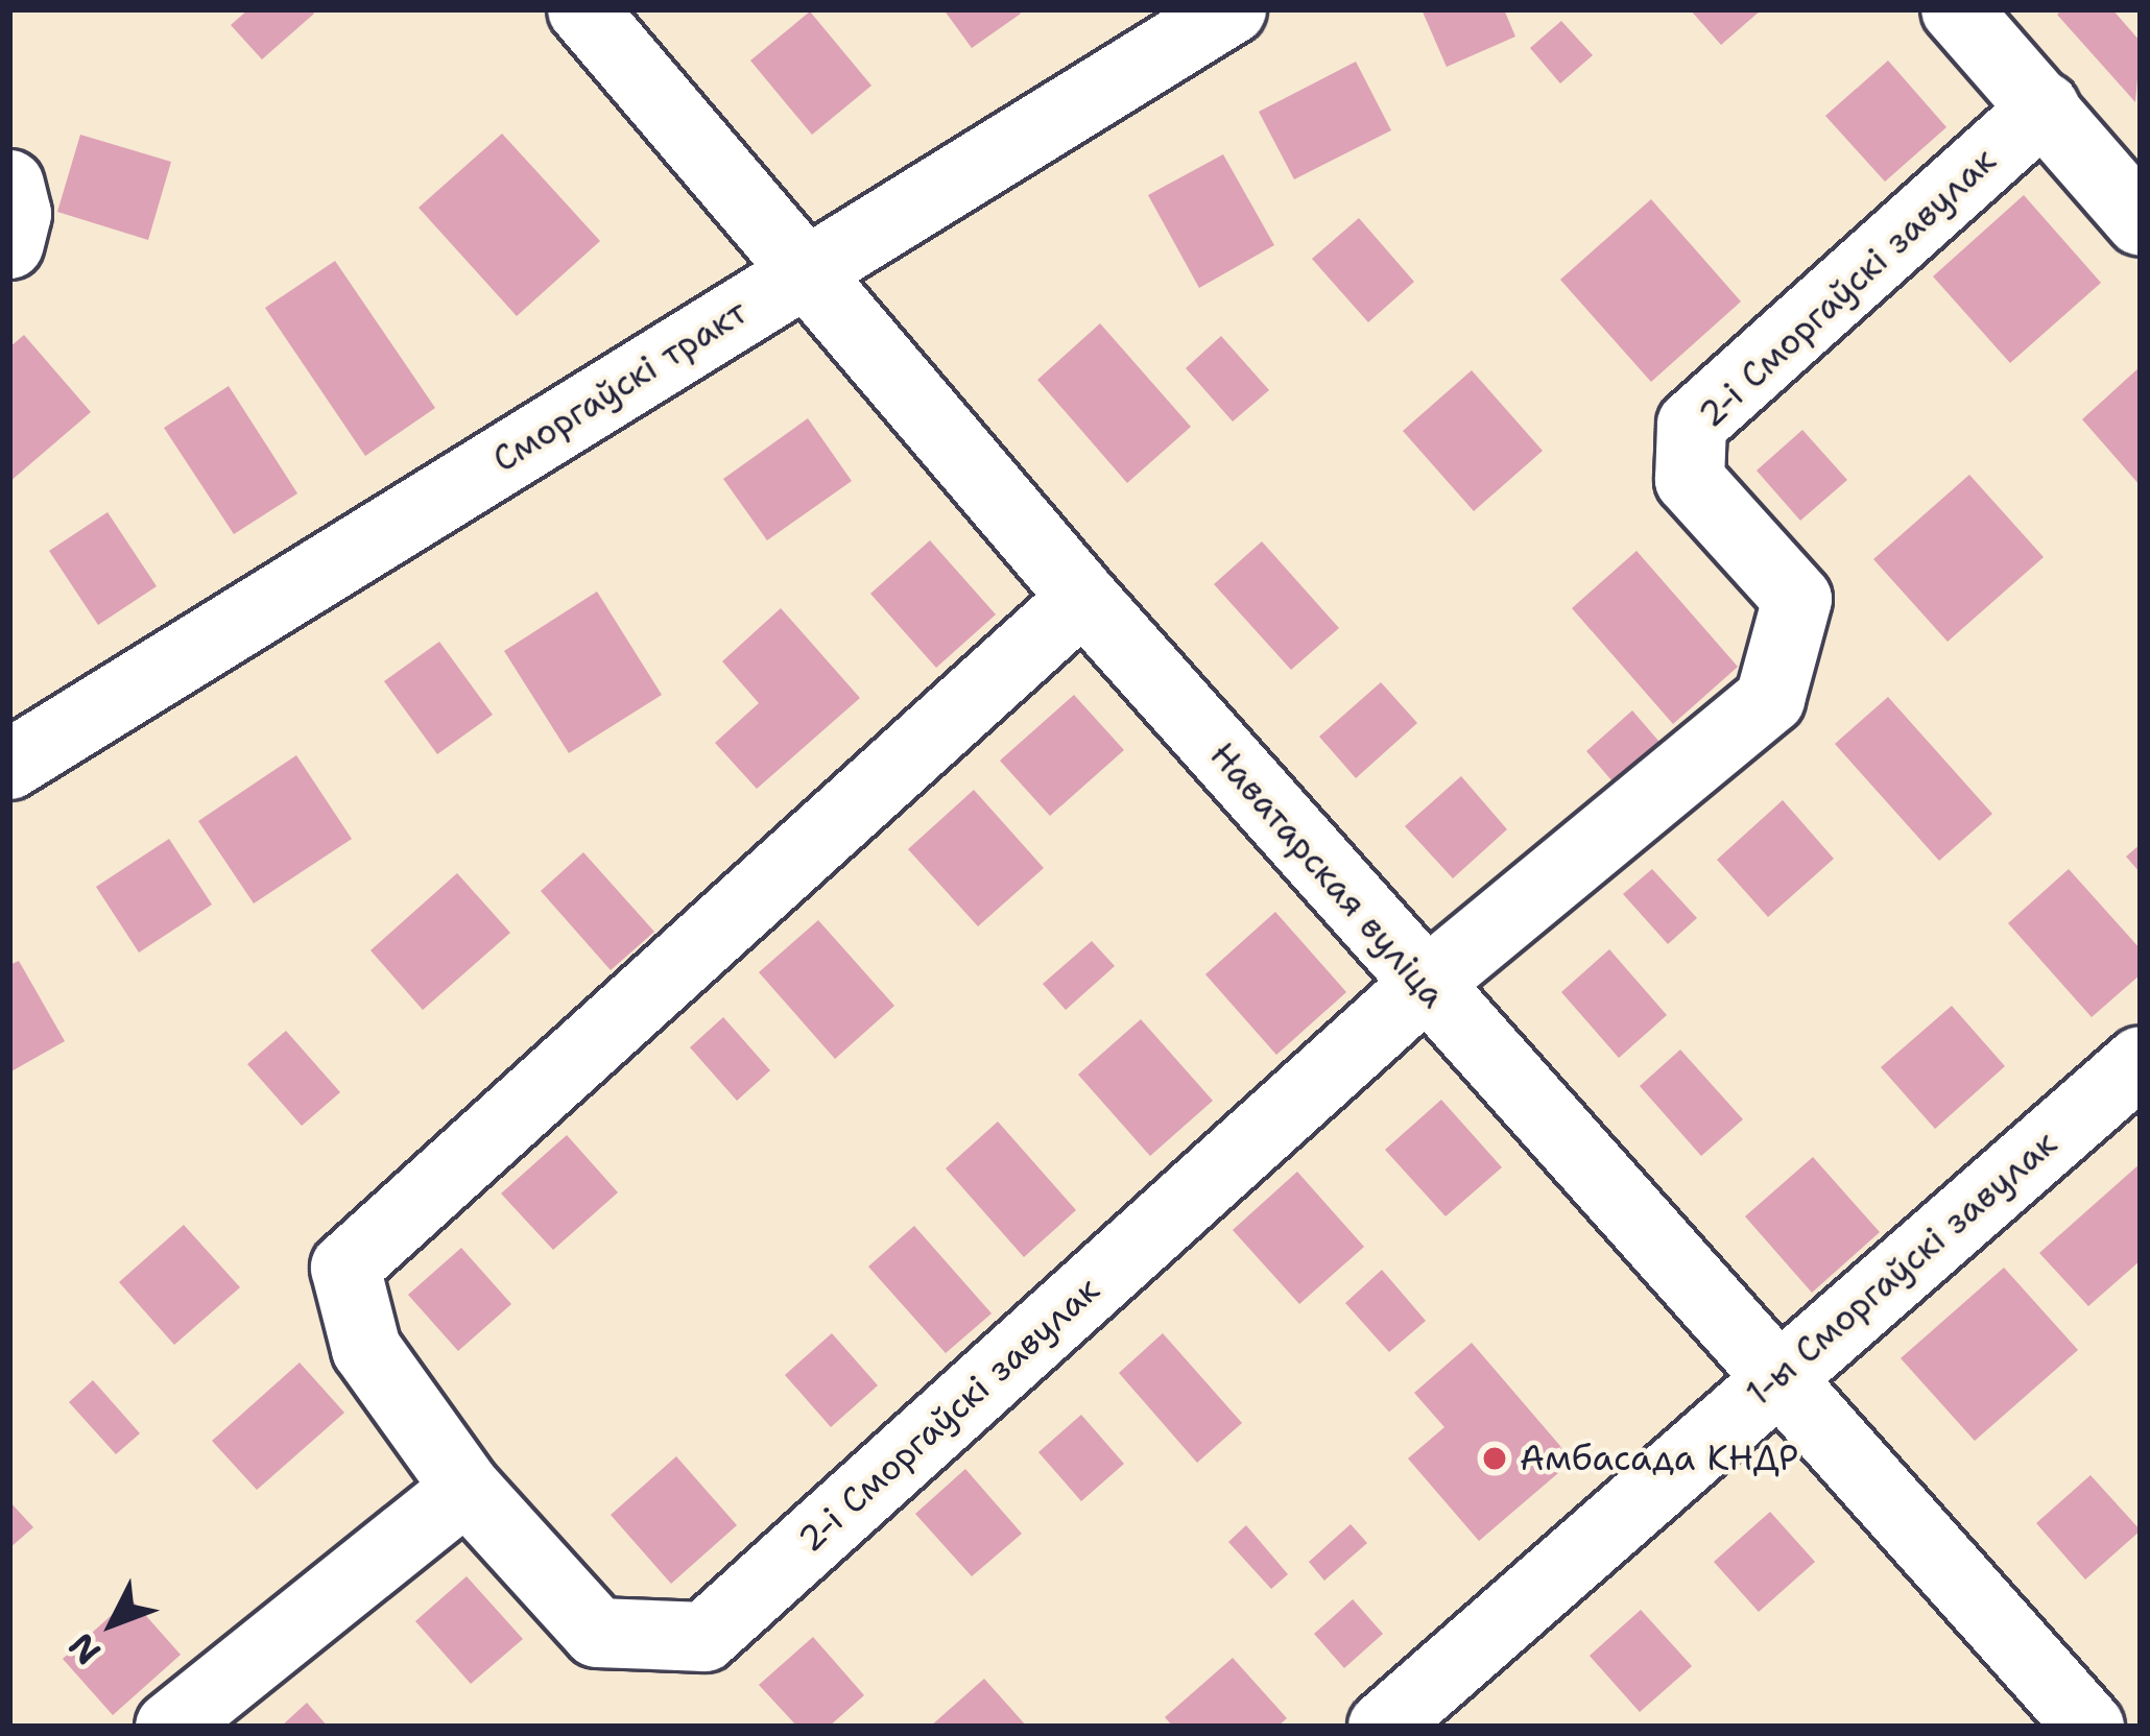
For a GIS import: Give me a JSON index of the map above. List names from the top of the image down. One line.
{"streets":{"street":["2-і Сморгаўскі завулак","Сморгаўскі тракт","Наватарская вуліца","1-ы Сморгаўскі завулак"]},"crossings":[["2-і Сморгаўскі завулак","Наватарская вуліца"],["Сморгаўскі тракт","Наватарская вуліца"],["Наватарская вуліца","1-ы Сморгаўскі завулак"]],"places":["Амбасада КНДР"],"north":"bottom left"}
